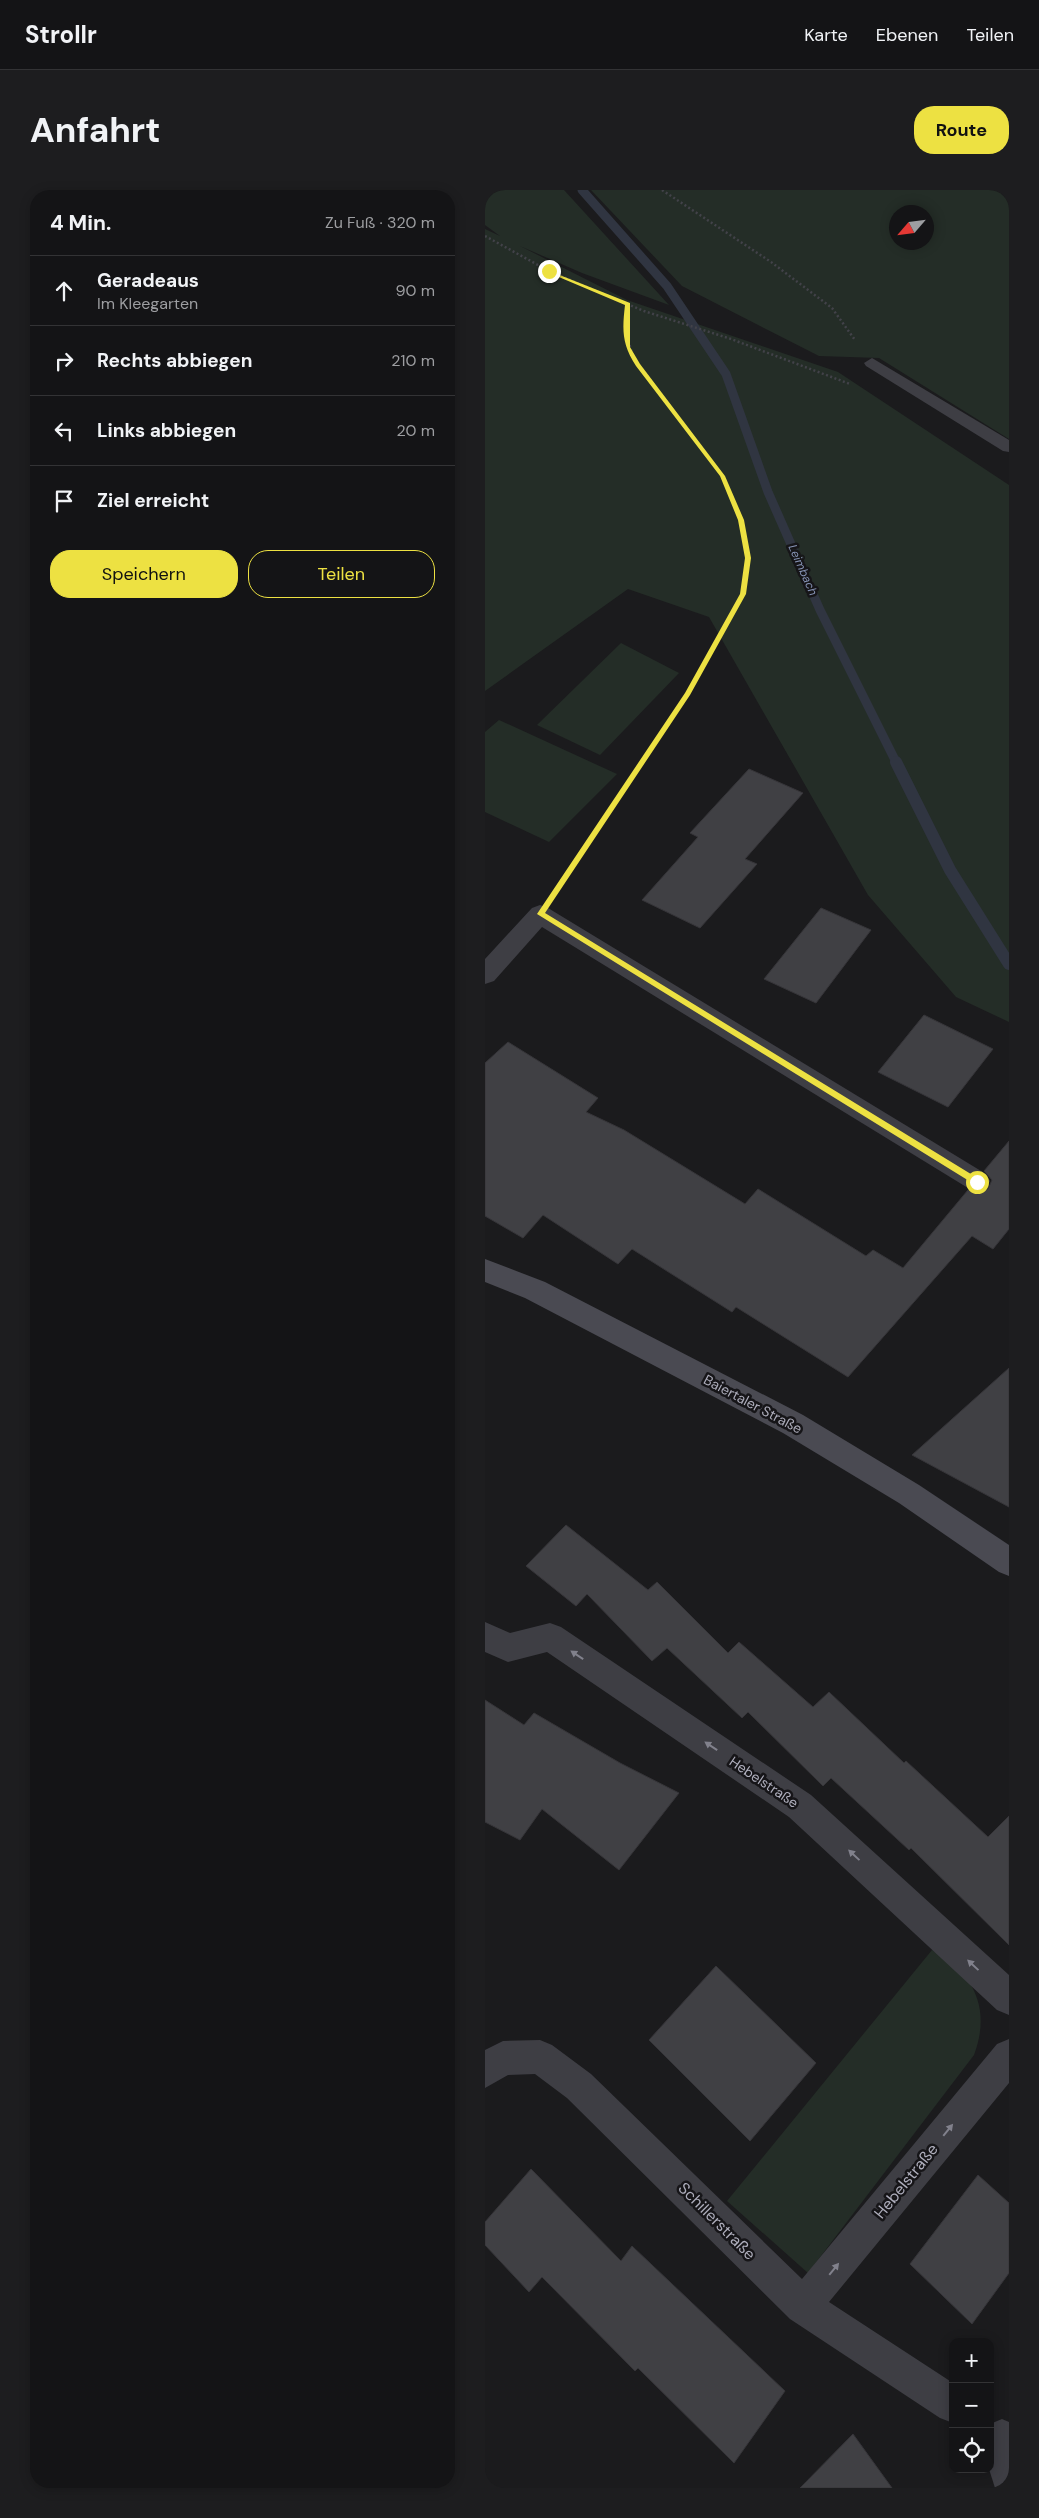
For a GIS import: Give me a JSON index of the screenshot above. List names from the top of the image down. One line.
{"streets":{"main road":["Baiertaler Straße"],"street":["Hebelstraße","Schillerstraße"]},"crossings":[["Hebelstraße","Schillerstraße"]],"water":["Leimbach"],"north":"bottom left","page":{"header":"Strollr","nav":["Karte","Ebenen","Teilen"],"buttons":["Route",["Speichern","Teilen"]],"title":"Anfahrt","heading":["4 Min.","Zu Fuß · 320 m"],"list":[["Geradeaus","Im Kleegarten","90 m"],["Rechts abbiegen","210 m"],["Links abbiegen","20 m"],"Ziel erreicht"],"map_buttons":["+","−"]}}
